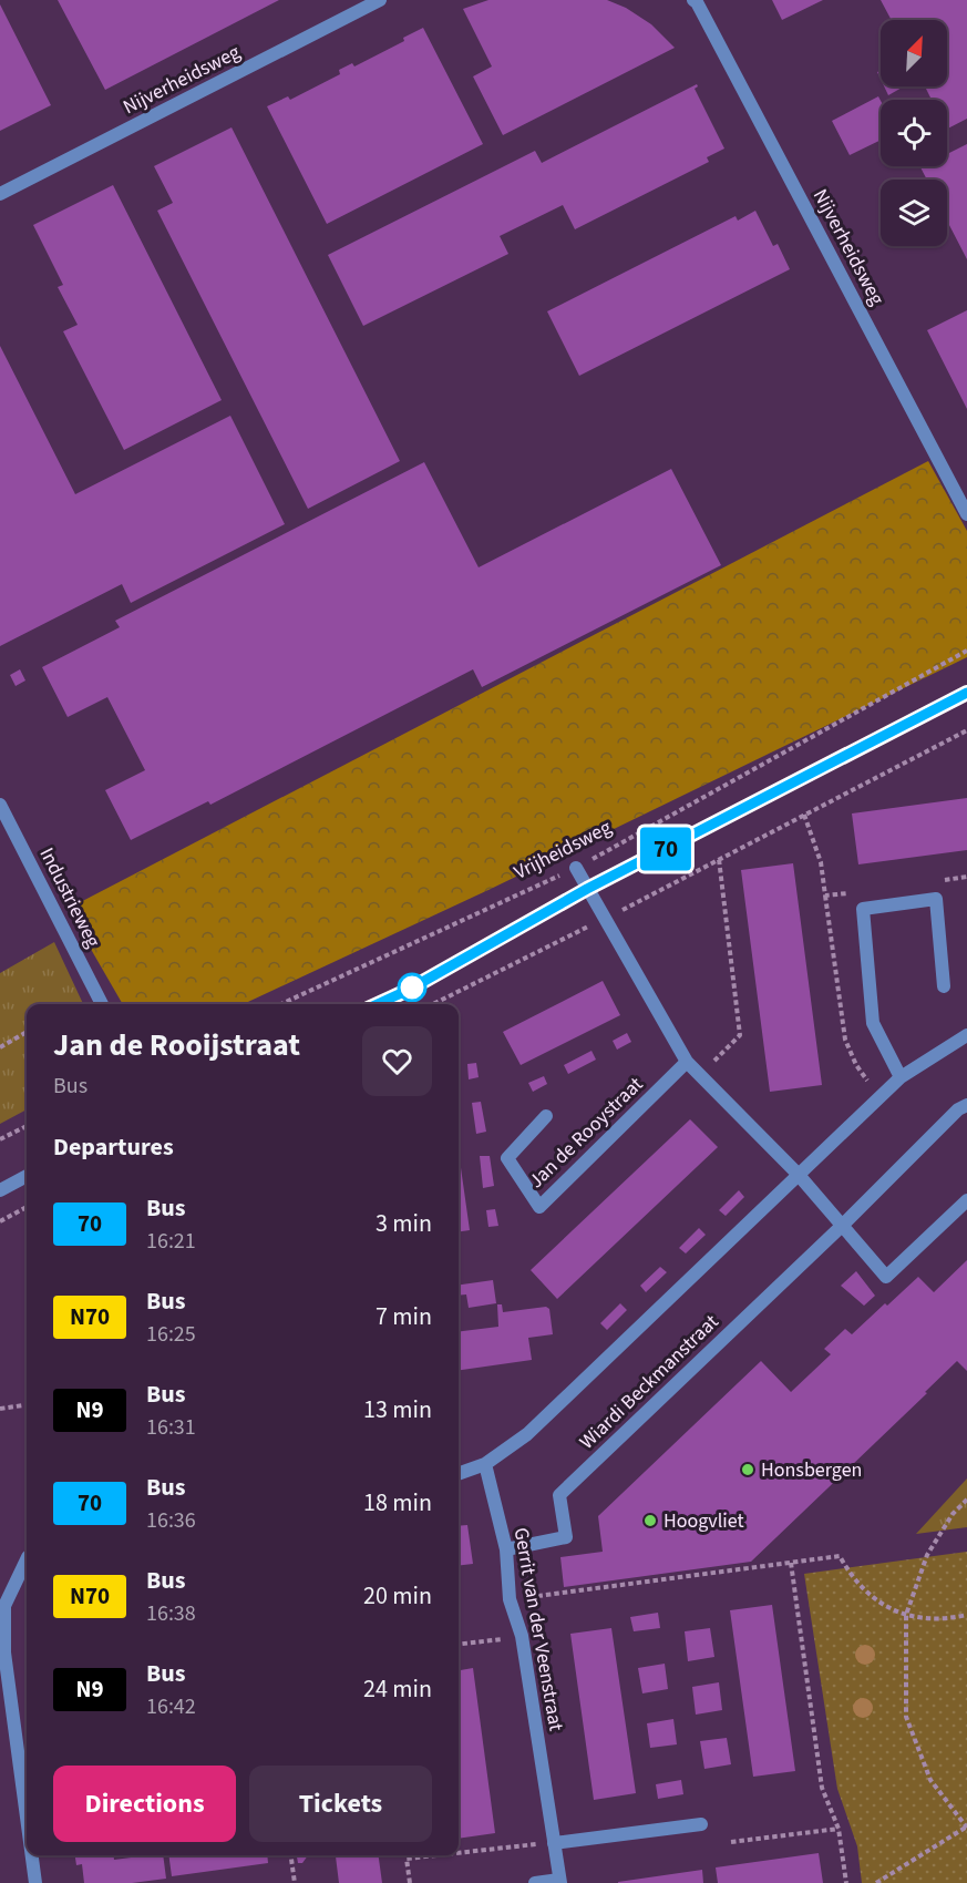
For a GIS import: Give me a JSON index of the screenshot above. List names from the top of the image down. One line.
{"streets":{"street":["Nijverheidsweg","Industrieweg","Jan de Rooystraat","Wiardi Beckmanstraat","Gerrit van der Veenstraat"],"path":["Vrijheidsweg"]},"crossings":[["Wiardi Beckmanstraat","Gerrit van der Veenstraat"]],"places":["Honsbergen","Hoogvliet"],"lines":["bus line 70"],"north":"top right","page":{"on_map":"70","heading":[["Jan de Rooijstraat","Bus"],"Departures"],"list":[{"mark":"70","name":"Bus","note":"16:21","value":"3 min"},{"mark":"N70","name":"Bus","note":"16:25","value":"7 min"},{"mark":"N9","name":"Bus","note":"16:31","value":"13 min"},{"mark":"70","name":"Bus","note":"16:36","value":"18 min"},{"mark":"N70","name":"Bus","note":"16:38","value":"20 min"},{"mark":"N9","name":"Bus","note":"16:42","value":"24 min"}],"buttons":["Directions","Tickets"]}}
